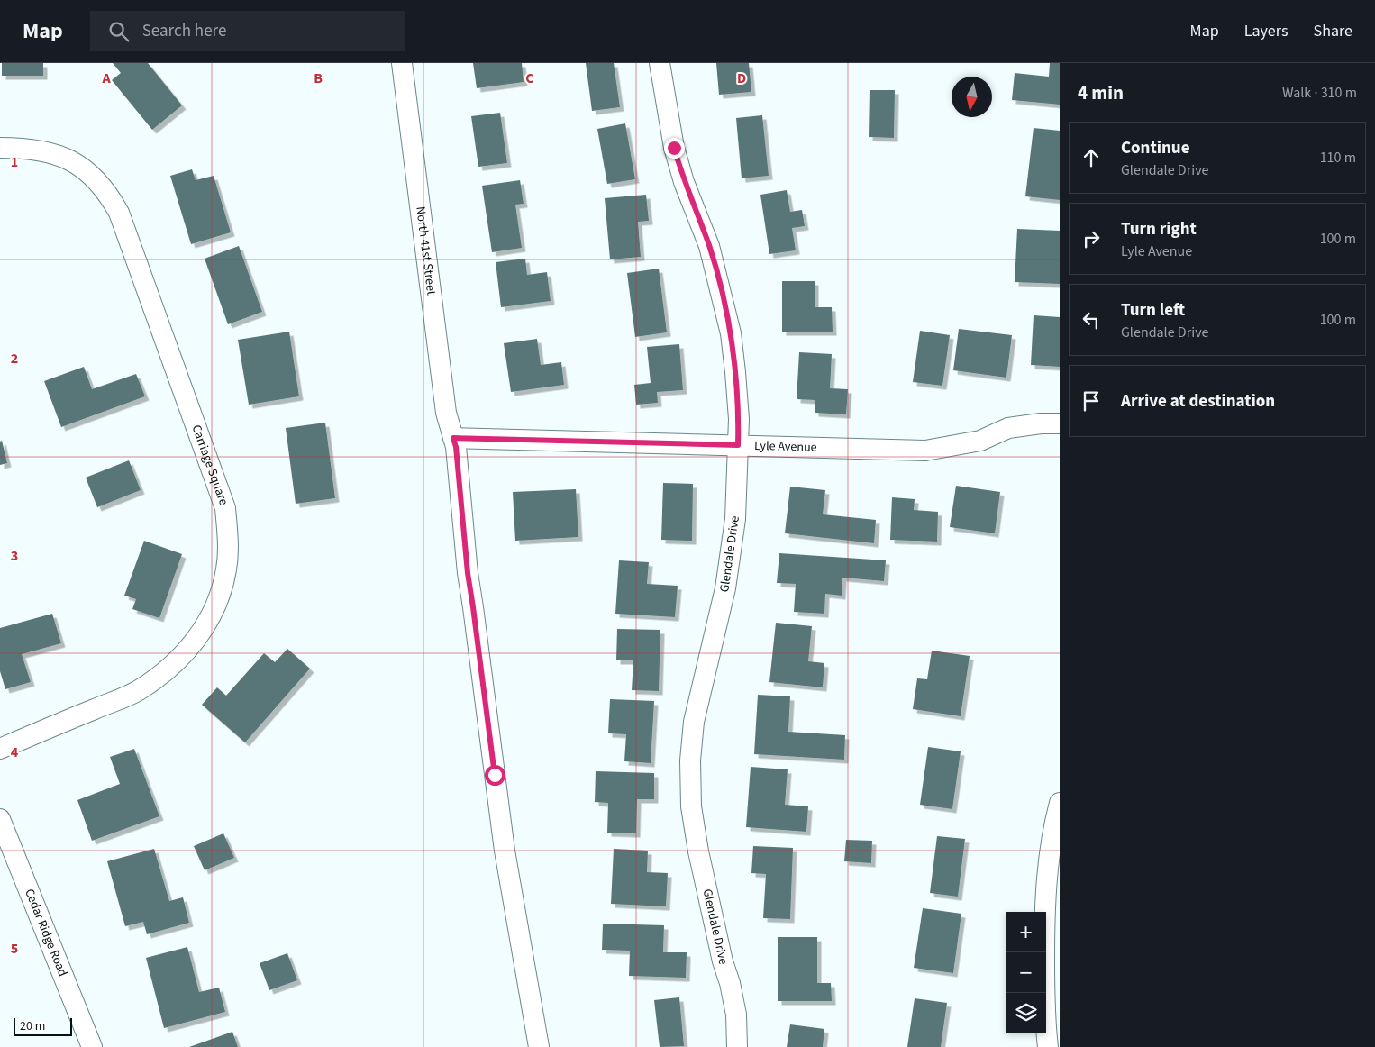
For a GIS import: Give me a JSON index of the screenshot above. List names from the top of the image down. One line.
{"streets":{"street":["North 41st Street","Lyle Avenue","Carriage Square","Glendale Drive","Cedar Ridge Road"]},"crossings":[["North 41st Street","Lyle Avenue"],["Lyle Avenue","Glendale Drive"]],"scale_bar":"20 m","north":"bottom","page":{"header":"Map","search":"Search here","nav":["Map","Layers","Share"],"heading":["4 min","Walk · 310 m"],"list":[["Continue","Glendale Drive","110 m"],["Turn right","Lyle Avenue","100 m"],["Turn left","Glendale Drive","100 m"],"Arrive at destination"],"map_buttons":["+","−"],"scale":"20 m"},"grid":{"columns":["A","B","C","D"],"rows":["1","2","3","4","5"]}}
